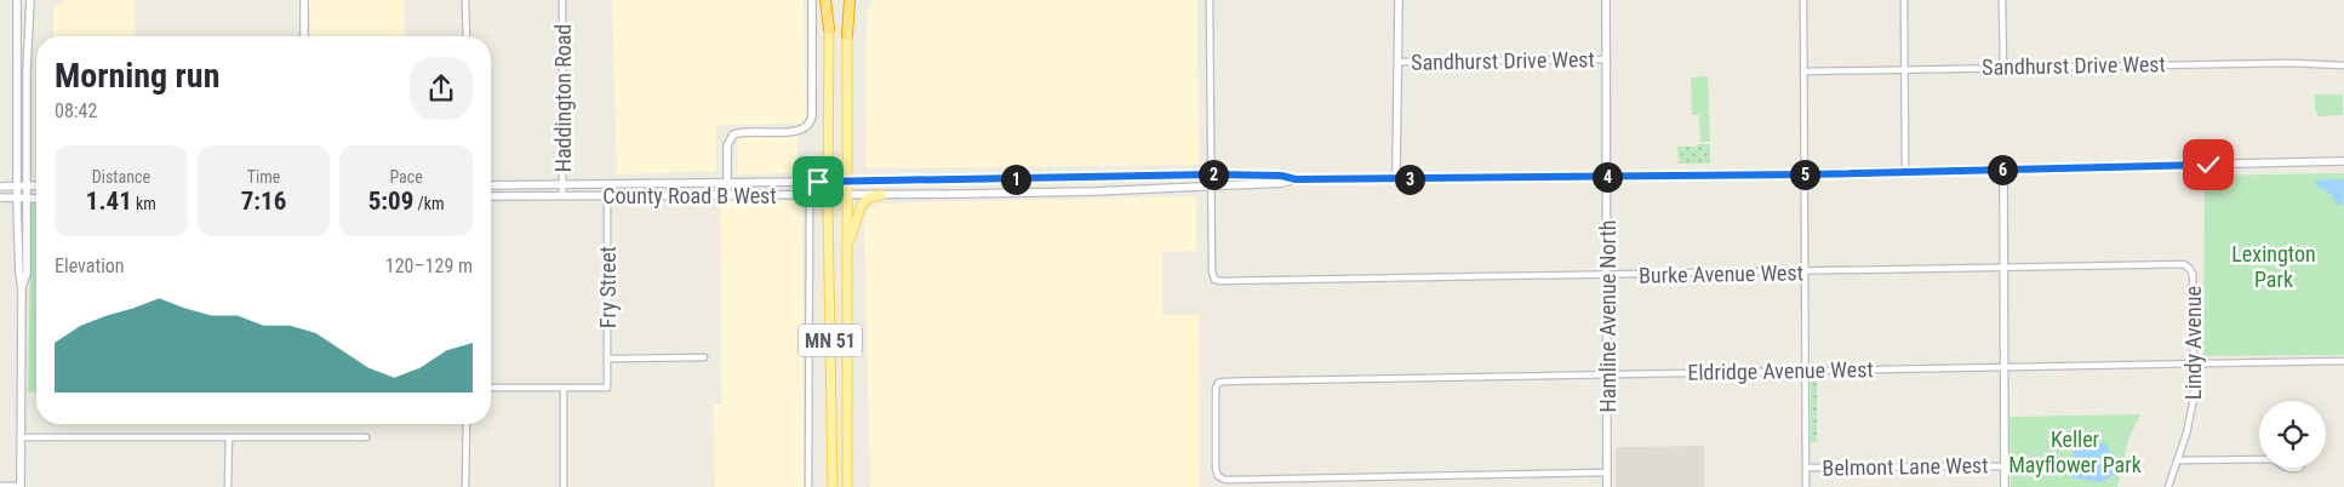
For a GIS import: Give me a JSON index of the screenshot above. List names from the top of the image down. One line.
{"streets":{"main road":["MN 51"],"street":["Sandhurst Drive West","Haddington Road","County Road B West","Burke Avenue West","Fry Street","Hamline Avenue North","Lindy Avenue","Eldridge Avenue West","Belmont Lane West"]},"crossings":[["Sandhurst Drive West","Hamline Avenue North"],["Haddington Road","County Road B West"],["County Road B West","Burke Avenue West"],["County Road B West","Fry Street"],["County Road B West","Hamline Avenue North"],["County Road B West","MN 51"],["Burke Avenue West","Hamline Avenue North"],["Burke Avenue West","Lindy Avenue"],["Hamline Avenue North","Eldridge Avenue West"],["Lindy Avenue","Eldridge Avenue West"]],"parks":["Lexington Park","Keller Mayflower Park"],"page":{"heading":["Morning run","08:42"],"stats":[["Distance","1.41 km"],["Time","7:16"],["Pace","5:09 /km"]],"pins":["6","2","5","4","1","3"],"chart":["Elevation","120–129 m"]}}
